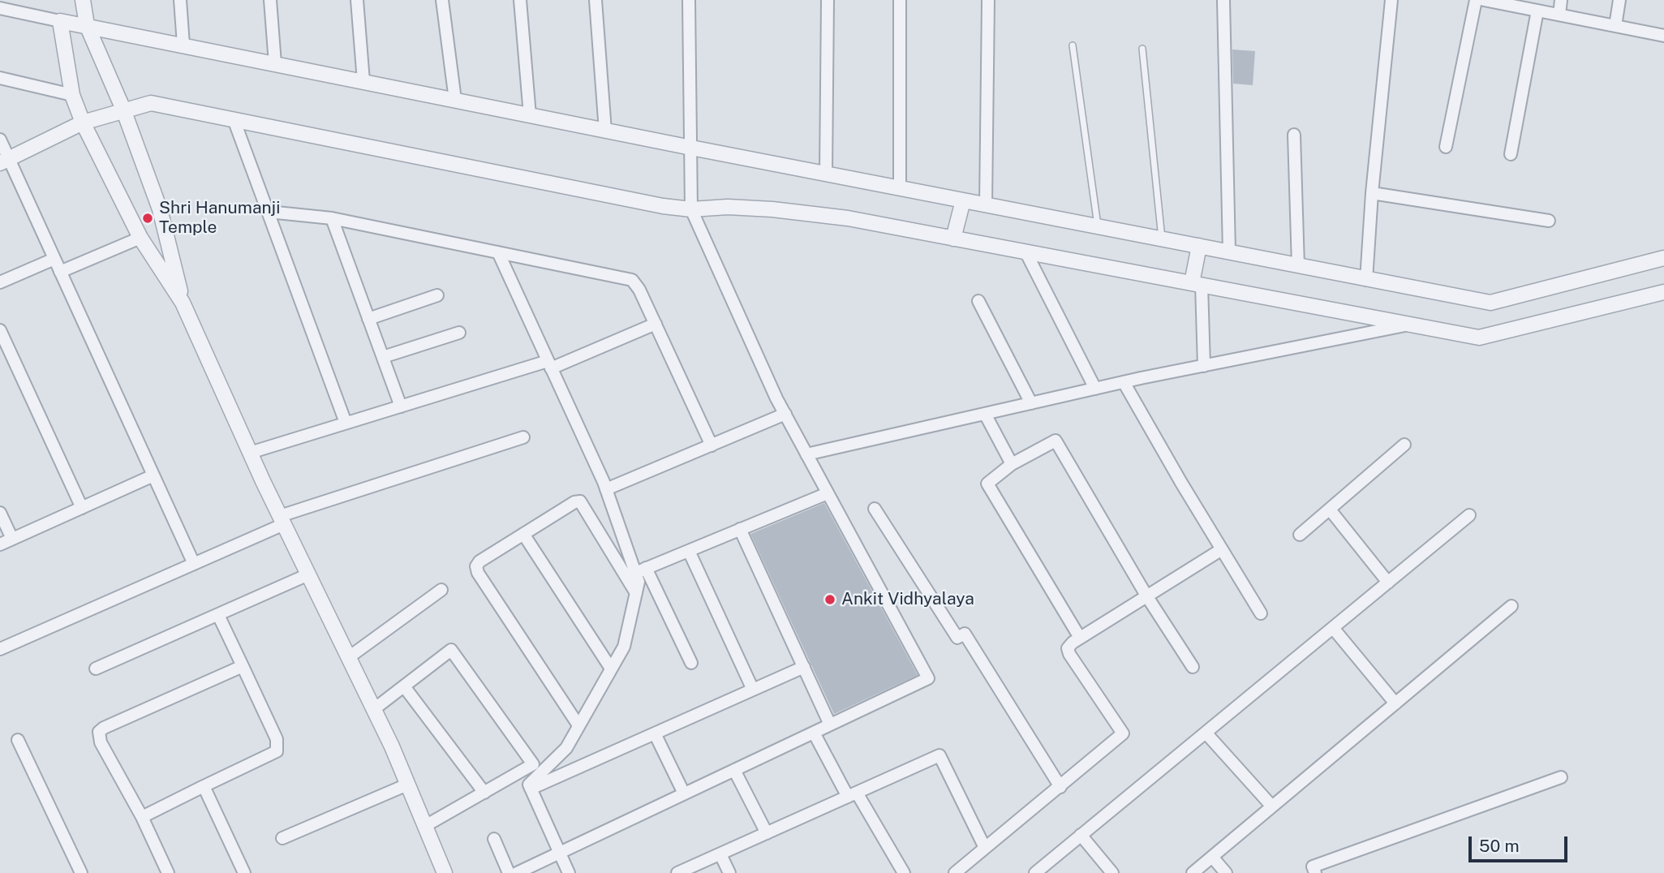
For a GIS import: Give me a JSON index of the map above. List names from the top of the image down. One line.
{"places":["Shri Hanumanji Temple","Ankit Vidhyalaya"],"scale_bar":"50 m"}
